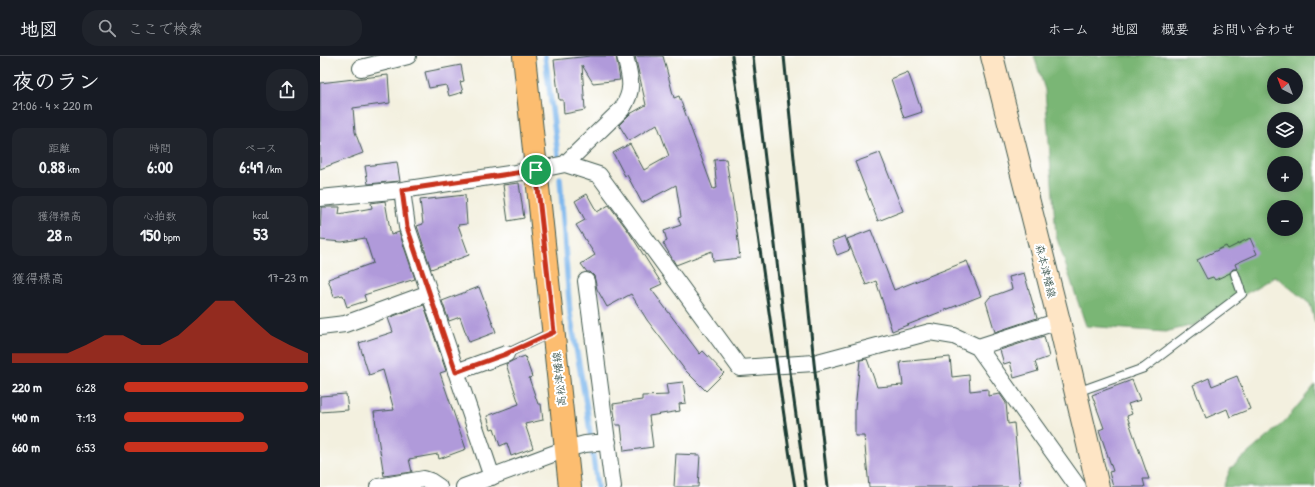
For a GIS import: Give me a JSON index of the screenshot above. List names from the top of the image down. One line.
{"streets":{"main road":["森本津幡線","高松津幡線"]},"north":"top left","page":{"header":"地図","search":"ここで検索","nav":["ホーム","地図","概要","お問い合わせ"],"heading":["夜のラン","21:06 · 4 × 220 m"],"map_buttons":["+","−"],"stats":[["距離","0.88 km"],["時間","6:00"],["ペース","6:49 /km"],["獲得標高","28 m"],["心拍数","150 bpm"],["kcal","53"]],"chart":["獲得標高","17–23 m"],"list":[{"name":"220 m","note":"6:28"},{"name":"440 m","note":"7:13"},{"name":"660 m","note":"6:53"}]}}
